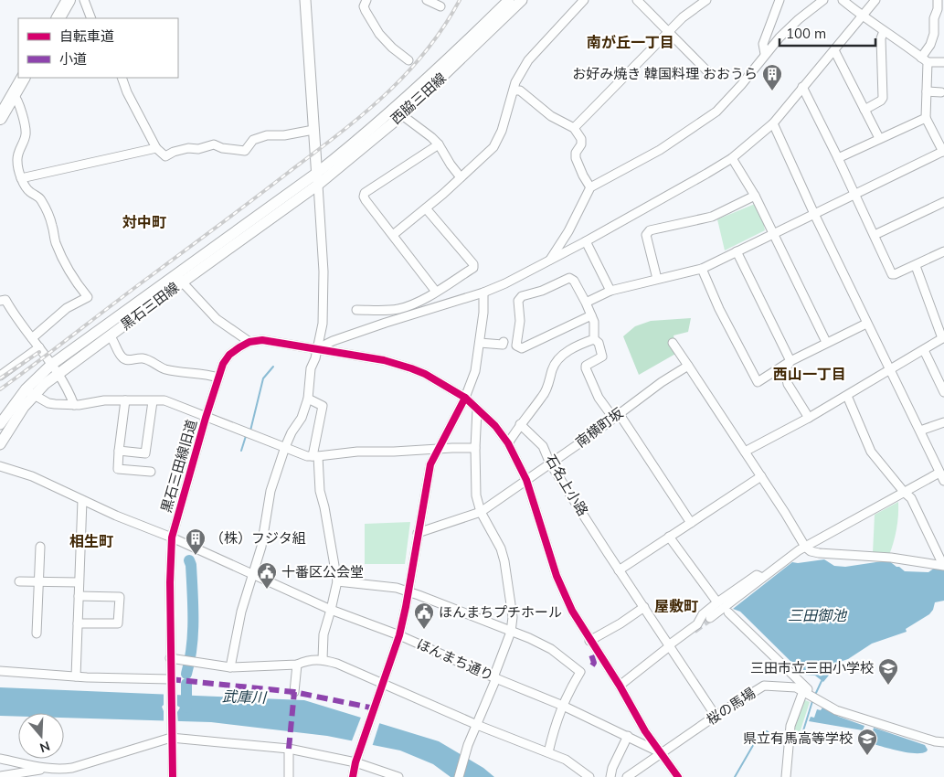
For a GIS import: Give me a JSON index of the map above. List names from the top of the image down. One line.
{"streets":{"main road":["西脇三田線","黒石三田線"],"street":["南横町坂","黒石三田線旧道","石名上小路","ほんまち通り","桜の馬場"]},"crossings":[["西脇三田線","黒石三田線"],["南横町坂","石名上小路"],["黒石三田線旧道","ほんまち通り"],["石名上小路","桜の馬場"],["ほんまち通り","桜の馬場"]],"districts":["南が丘一丁目","対中町","西山一丁目","相生町","屋敷町"],"water":["三田御池","武庫川"],"places":{"building":["お好み焼き 韓国料理 おおうら","（株）フジタ組"],"public building":["十番区公会堂","ほんまちプチホール"],"school or university":["三田市立三田小学校","県立有馬高等学校"]},"legend":["自転車道","小道"],"scale_bar":"100 m","north":"bottom"}
